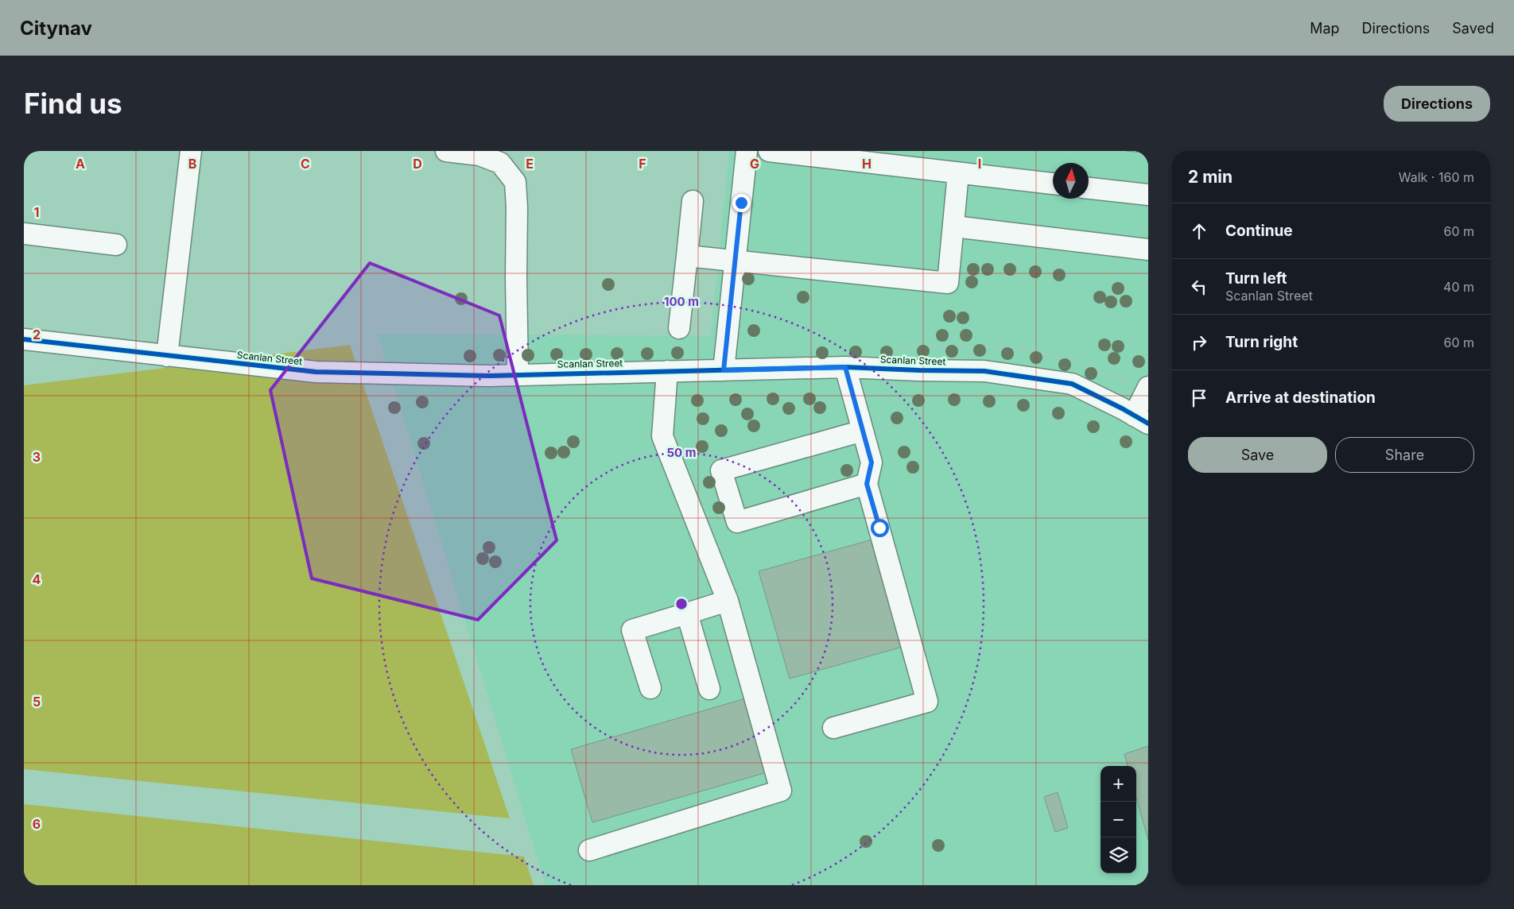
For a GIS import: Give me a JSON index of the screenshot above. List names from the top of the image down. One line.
{"streets":{"street":["Scanlan Street"]},"north":"top","page":{"header":"Citynav","nav":["Map","Directions","Saved"],"buttons":["Directions",["Save","Share"]],"title":"Find us","heading":["2 min","Walk · 160 m"],"list":[["Continue","60 m"],["Turn left","Scanlan Street","40 m"],["Turn right","60 m"],"Arrive at destination"],"map_buttons":["+","−"]},"grid":{"columns":["A","B","C","D","E","F","G","H","I"],"rows":["1","2","3","4","5","6"]},"rings":["100 m","50 m"]}
